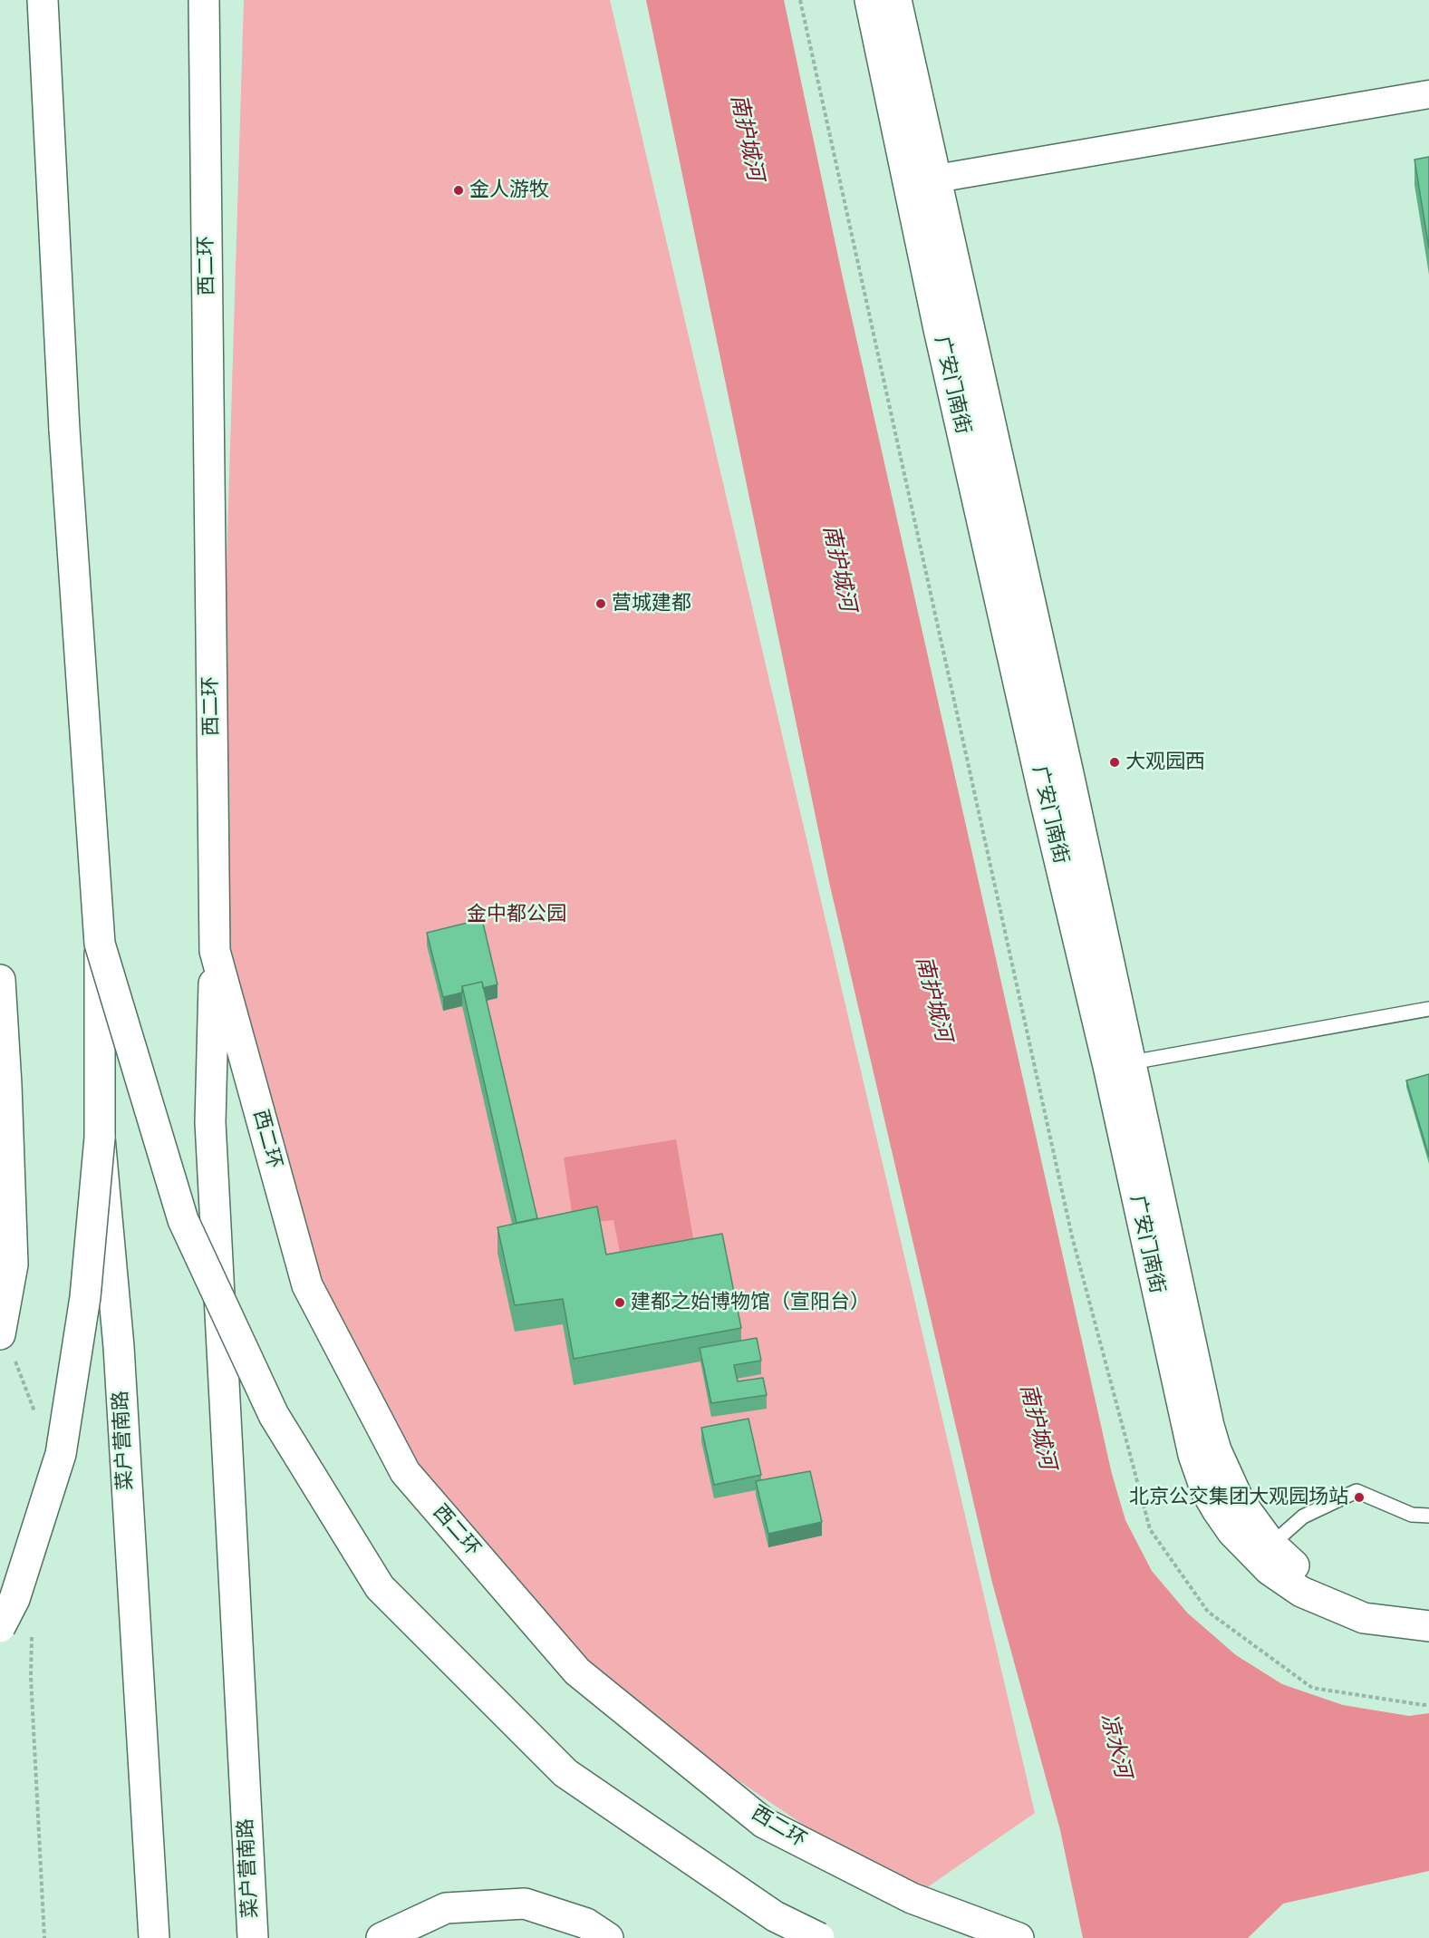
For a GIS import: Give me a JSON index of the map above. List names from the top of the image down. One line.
{"streets":{"main road":["西二环","广安门南街","菜户营南路"]},"crossings":[["西二环","菜户营南路"]],"water":["南护城河","凉水河"],"parks":["金中都公园"],"places":["金人游牧","营城建都","大观园西","建都之始博物馆（宣阳台）","北京公交集团大观园场站"]}
